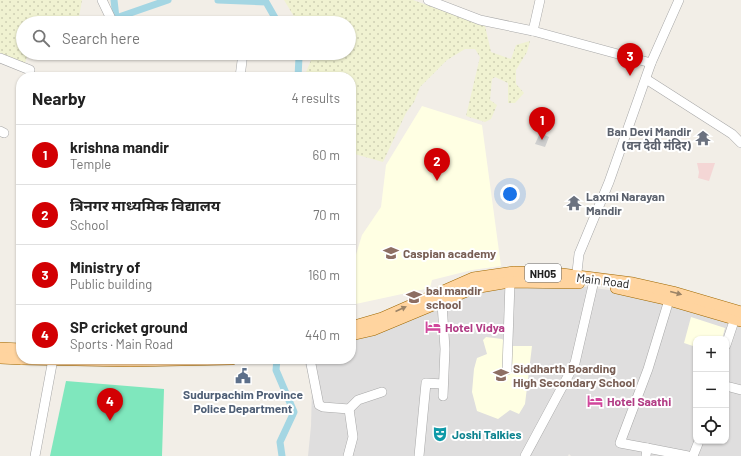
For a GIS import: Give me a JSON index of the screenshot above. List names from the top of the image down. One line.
{"streets":{"main road":["NH05","Main Road"]},"places":{"temple":["Ban Devi Mandir (वन देवी मंदिर)","Laxmi Narayan Mandir"],"school or university":["Caspian academy","bal mandir school","Siddharth Boarding High Secondary School"],"hotel":["Hotel Vidya","Hotel Saathi"],"public building":["Sudurpachim Province Police Department"],"theatre":["Joshi Talkies"]},"page":{"search":"Search here","pins":["3","1","2","4"],"heading":["Nearby","4 results"],"list":[{"mark":"1","name":"krishna mandir","note":"Temple","value":"60 m"},{"mark":"2","name":"त्रिनगर माध्यमिक विद्यालय","note":"School","value":"70 m"},{"mark":"3","name":"Ministry of","note":"Public building","value":"160 m"},{"mark":"4","name":"SP cricket ground","note":"Sports · Main Road","value":"440 m"}],"map_buttons":["+","−"]}}
